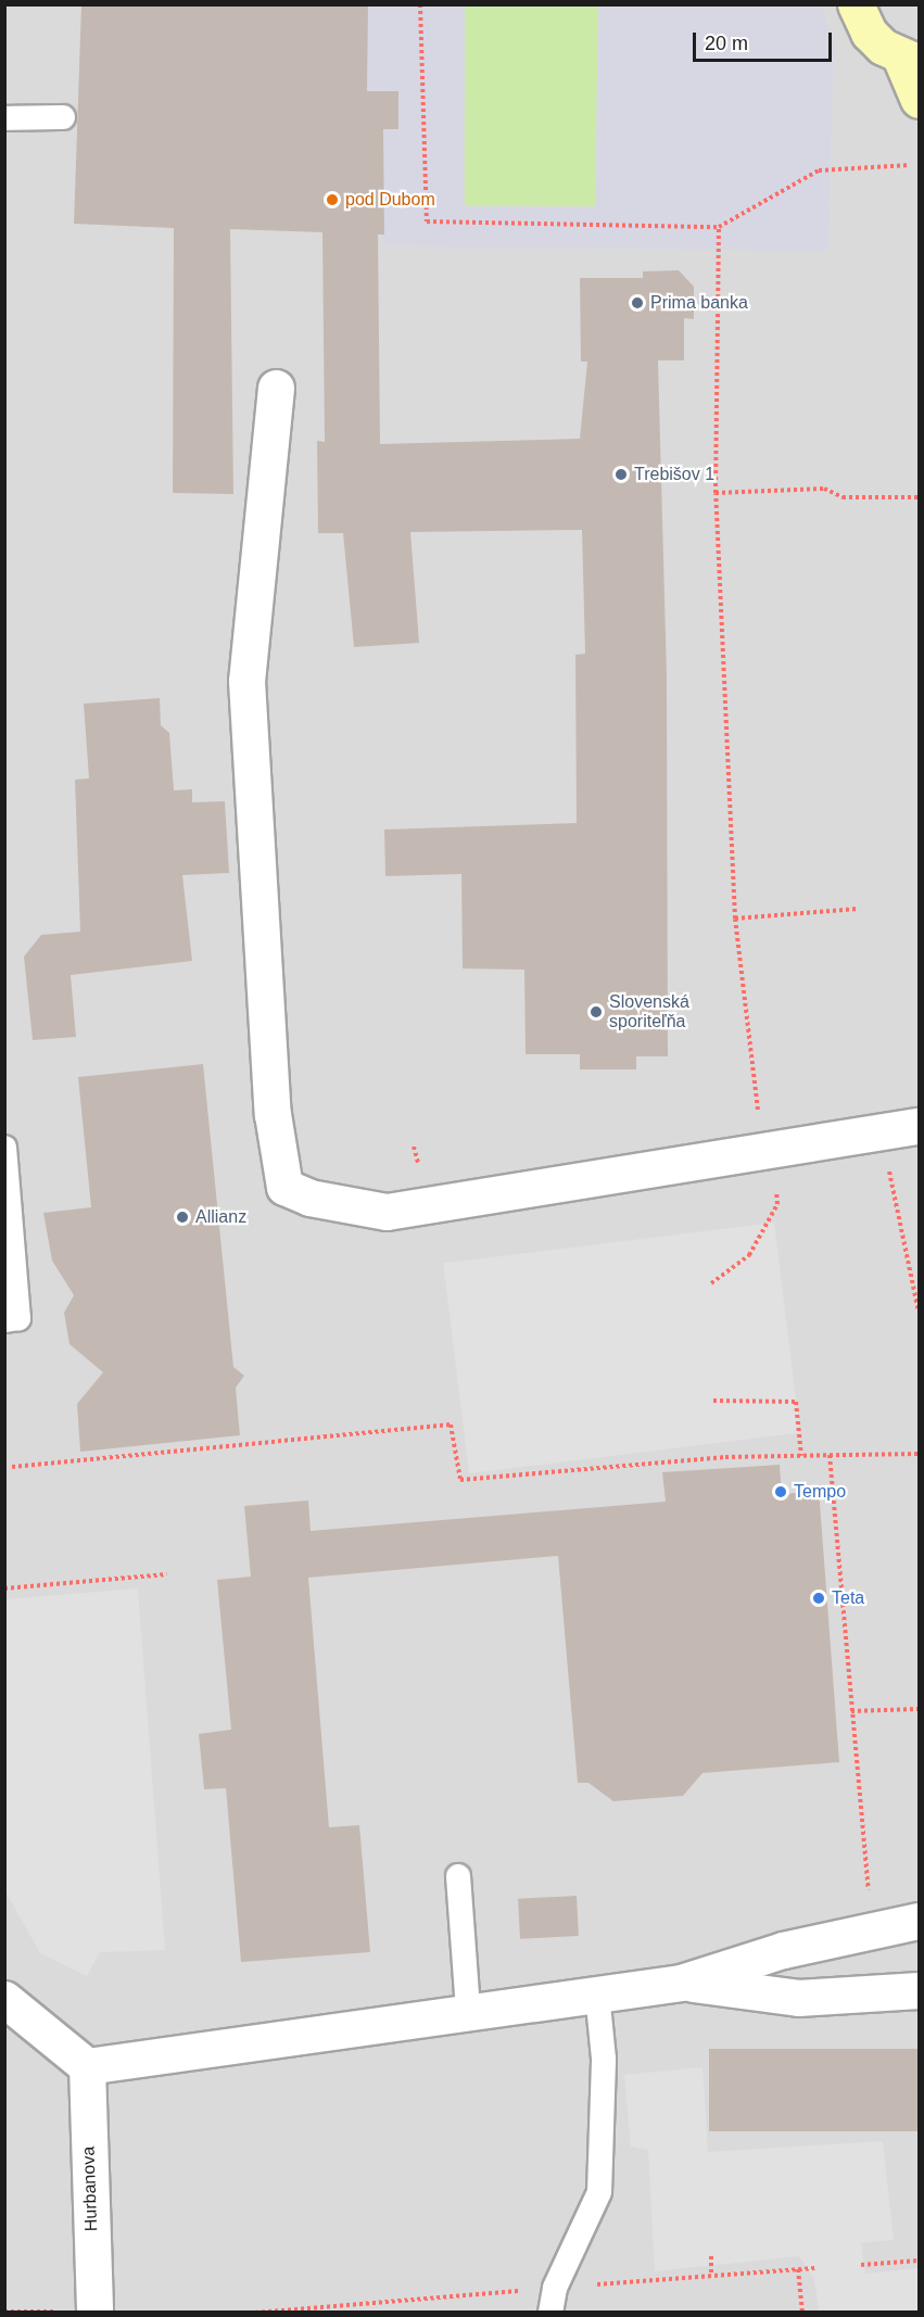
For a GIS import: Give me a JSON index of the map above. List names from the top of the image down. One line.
{"streets":{"street":["Hurbanova"]},"places":["pod Dubom","Prima banka","Trebišov 1","Slovenská sporiteľňa","Allianz","Tempo","Teta"],"scale_bar":"20 m"}
